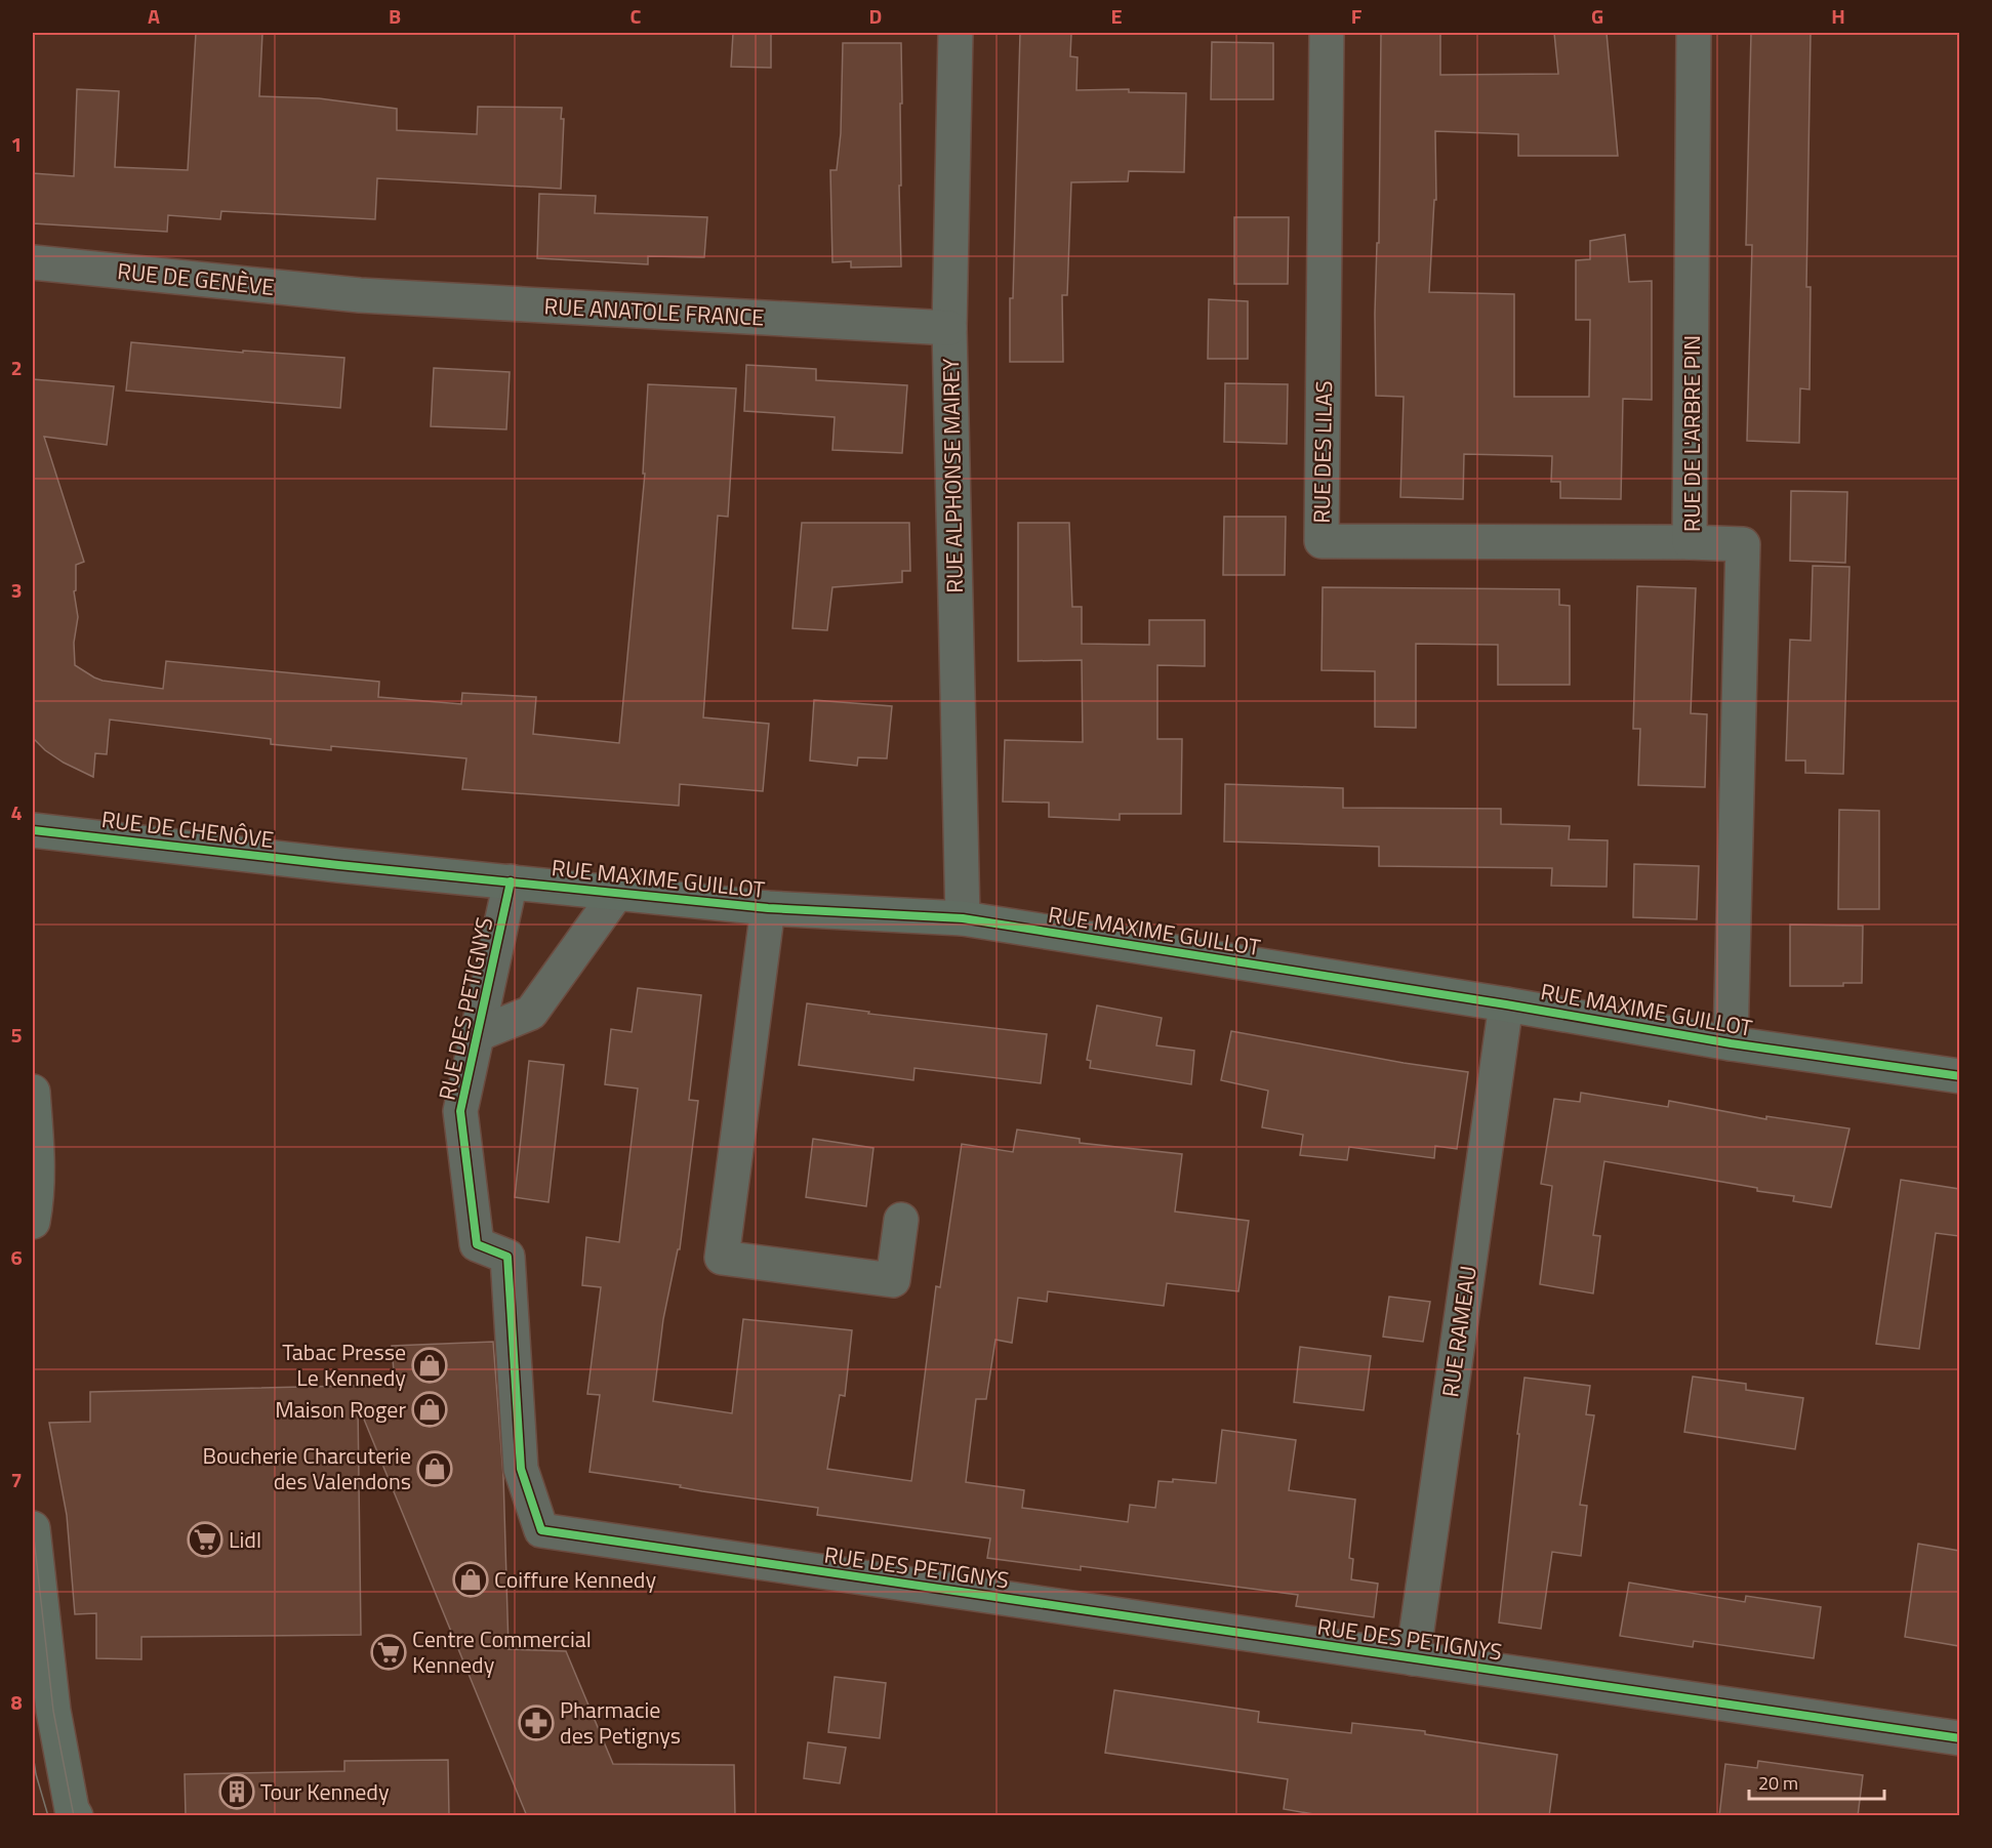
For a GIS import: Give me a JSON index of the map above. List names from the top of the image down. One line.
{"streets":{"street":["RUE DE GENÈVE","RUE ANATOLE FRANCE","RUE DE L'ARBRE PIN","RUE DES LILAS","RUE ALPHONSE MAIREY","RUE DE CHENÔVE","RUE MAXIME GUILLOT","RUE DES PETIGNYS","RUE RAMEAU"]},"crossings":[["RUE DE GENÈVE","RUE ANATOLE FRANCE"],["RUE ANATOLE FRANCE","RUE ALPHONSE MAIREY"],["RUE DE L'ARBRE PIN","RUE DES LILAS"],["RUE DE L'ARBRE PIN","RUE MAXIME GUILLOT"],["RUE ALPHONSE MAIREY","RUE MAXIME GUILLOT"],["RUE DE CHENÔVE","RUE MAXIME GUILLOT"],["RUE MAXIME GUILLOT","RUE DES PETIGNYS"],["RUE MAXIME GUILLOT","RUE RAMEAU"],["RUE DES PETIGNYS","RUE RAMEAU"]],"places":{"shop":["Tabac Presse Le Kennedy","Maison Roger","Boucherie Charcuterie des Valendons","Coiffure Kennedy"],"supermarket":["Lidl","Centre Commercial Kennedy"],"pharmacy":["Pharmacie des Petignys"],"building":["Tour Kennedy"]},"scale_bar":"20 m","grid":{"columns":["A","B","C","D","E","F","G","H"],"rows":["1","2","3","4","5","6","7","8"]}}
